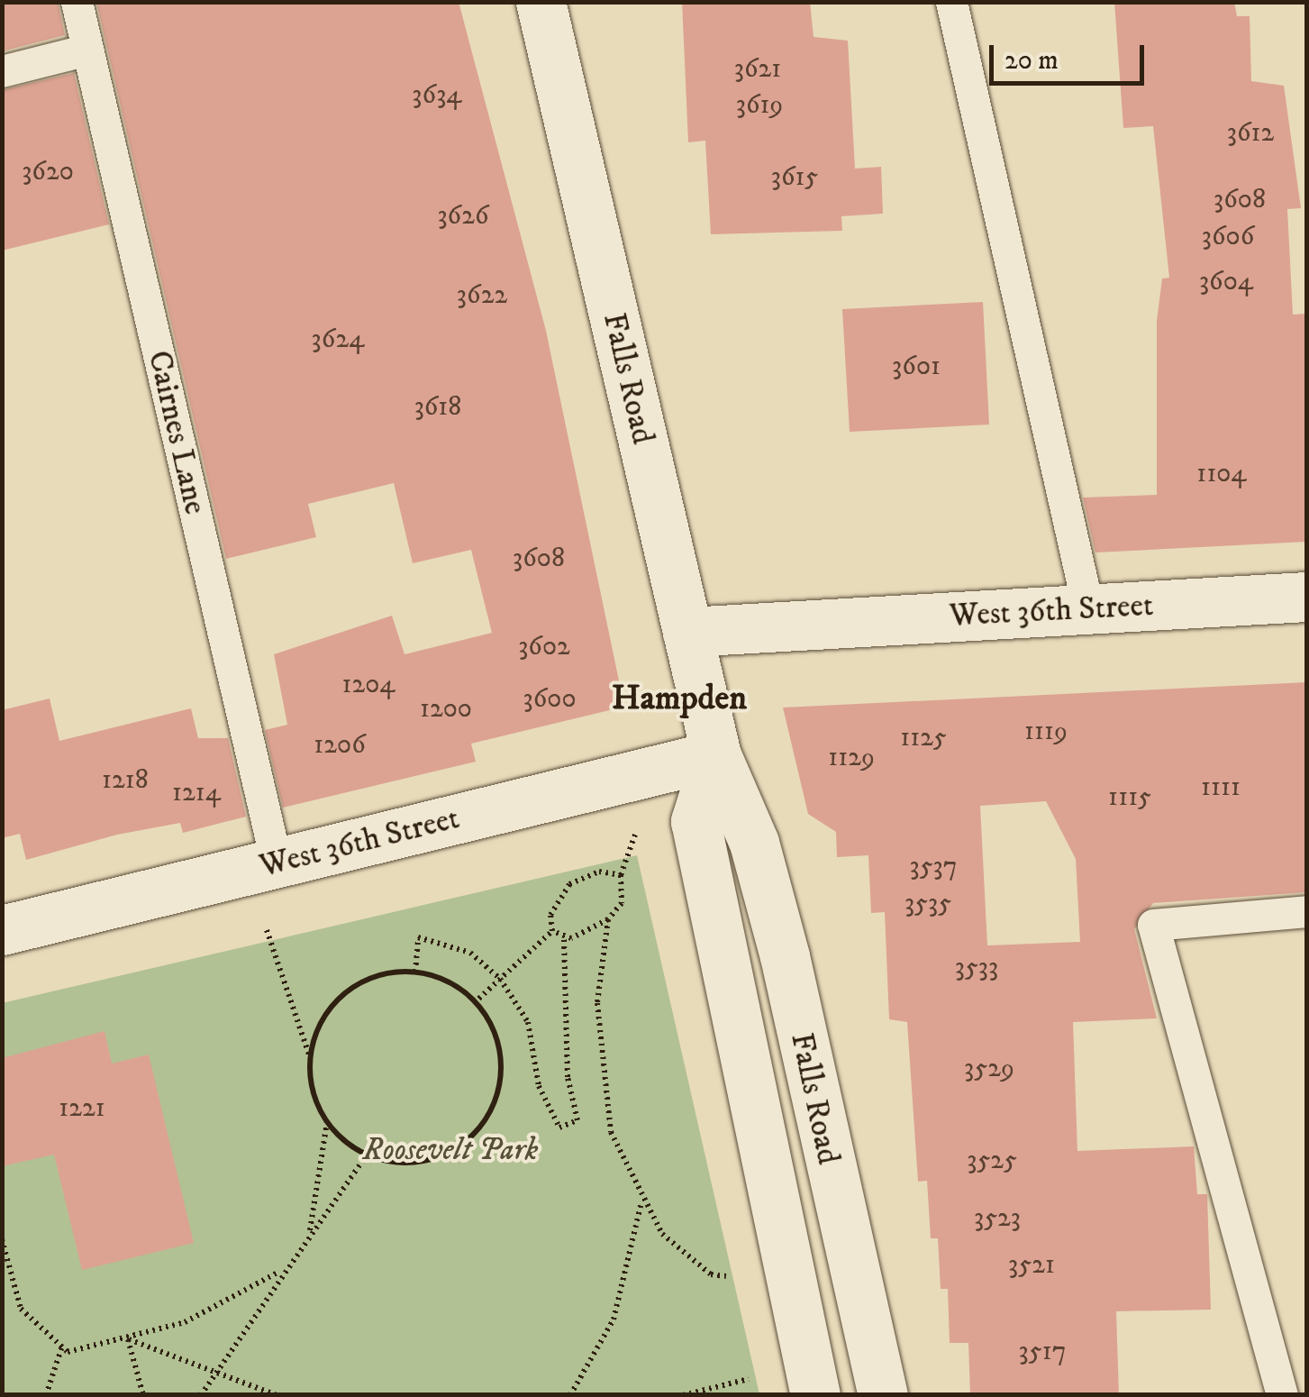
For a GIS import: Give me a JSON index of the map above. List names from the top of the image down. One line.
{"streets":{"main road":["Falls Road","West 36th Street"],"lane":["Cairnes Lane"]},"crossings":[["Falls Road","West 36th Street"],["Cairnes Lane","West 36th Street"]],"districts":["Hampden"],"parks":["Roosevelt Park"],"house_numbers":["3621","3634","3619","3612","3620","3615","3608","3626","3606","3604","3622","3624","3601","3618","1104","3608","3602","1204","3600","1200","1119","1125","1206","1129","1218","1111","1214","1115","3537","3535","3533","3529","1221","3525","3523","3521","3517"],"scale_bar":"20 m"}
